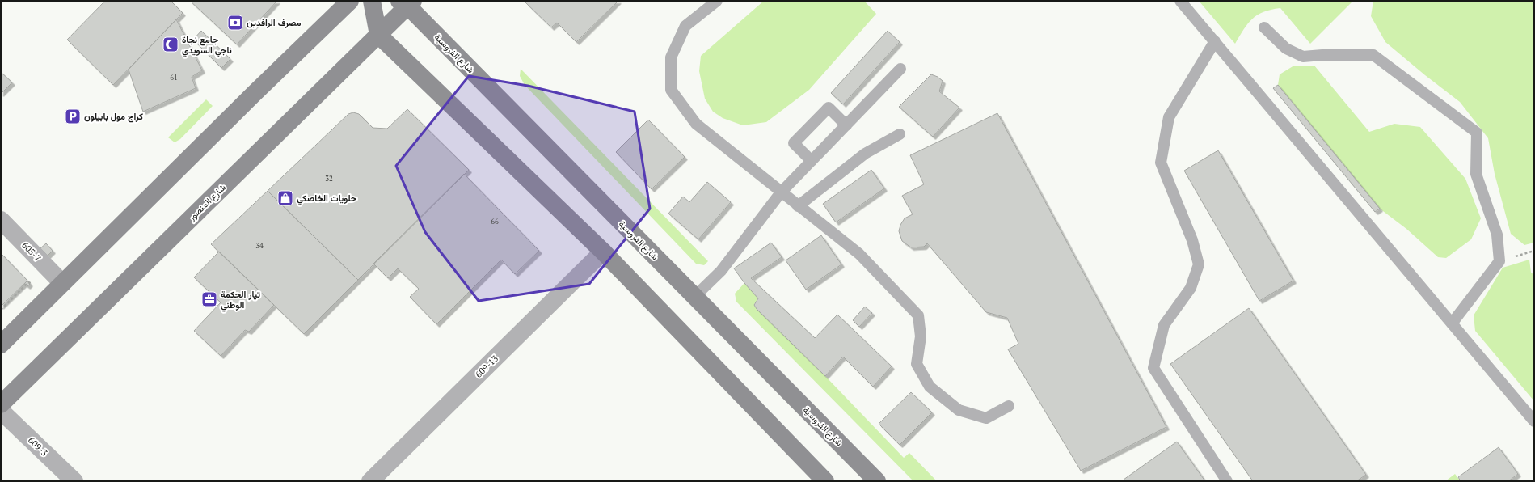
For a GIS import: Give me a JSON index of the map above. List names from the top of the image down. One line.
{"streets":{"street":["شارع الفروسية","شارع المنصور","605-7","609-13","609-3"]},"crossings":[["شارع الفروسية","شارع المنصور"]],"places":{"bank":["مصرف الرافدين"],"mosque":["جامع نجاة ناجي السويدي"],"parking":["كراج مول بابيلون"],"shop":["حلويات الخاصكي"],"office":["تيار الحكمة الوطني"]},"house_numbers":["61","32","66","34"]}
